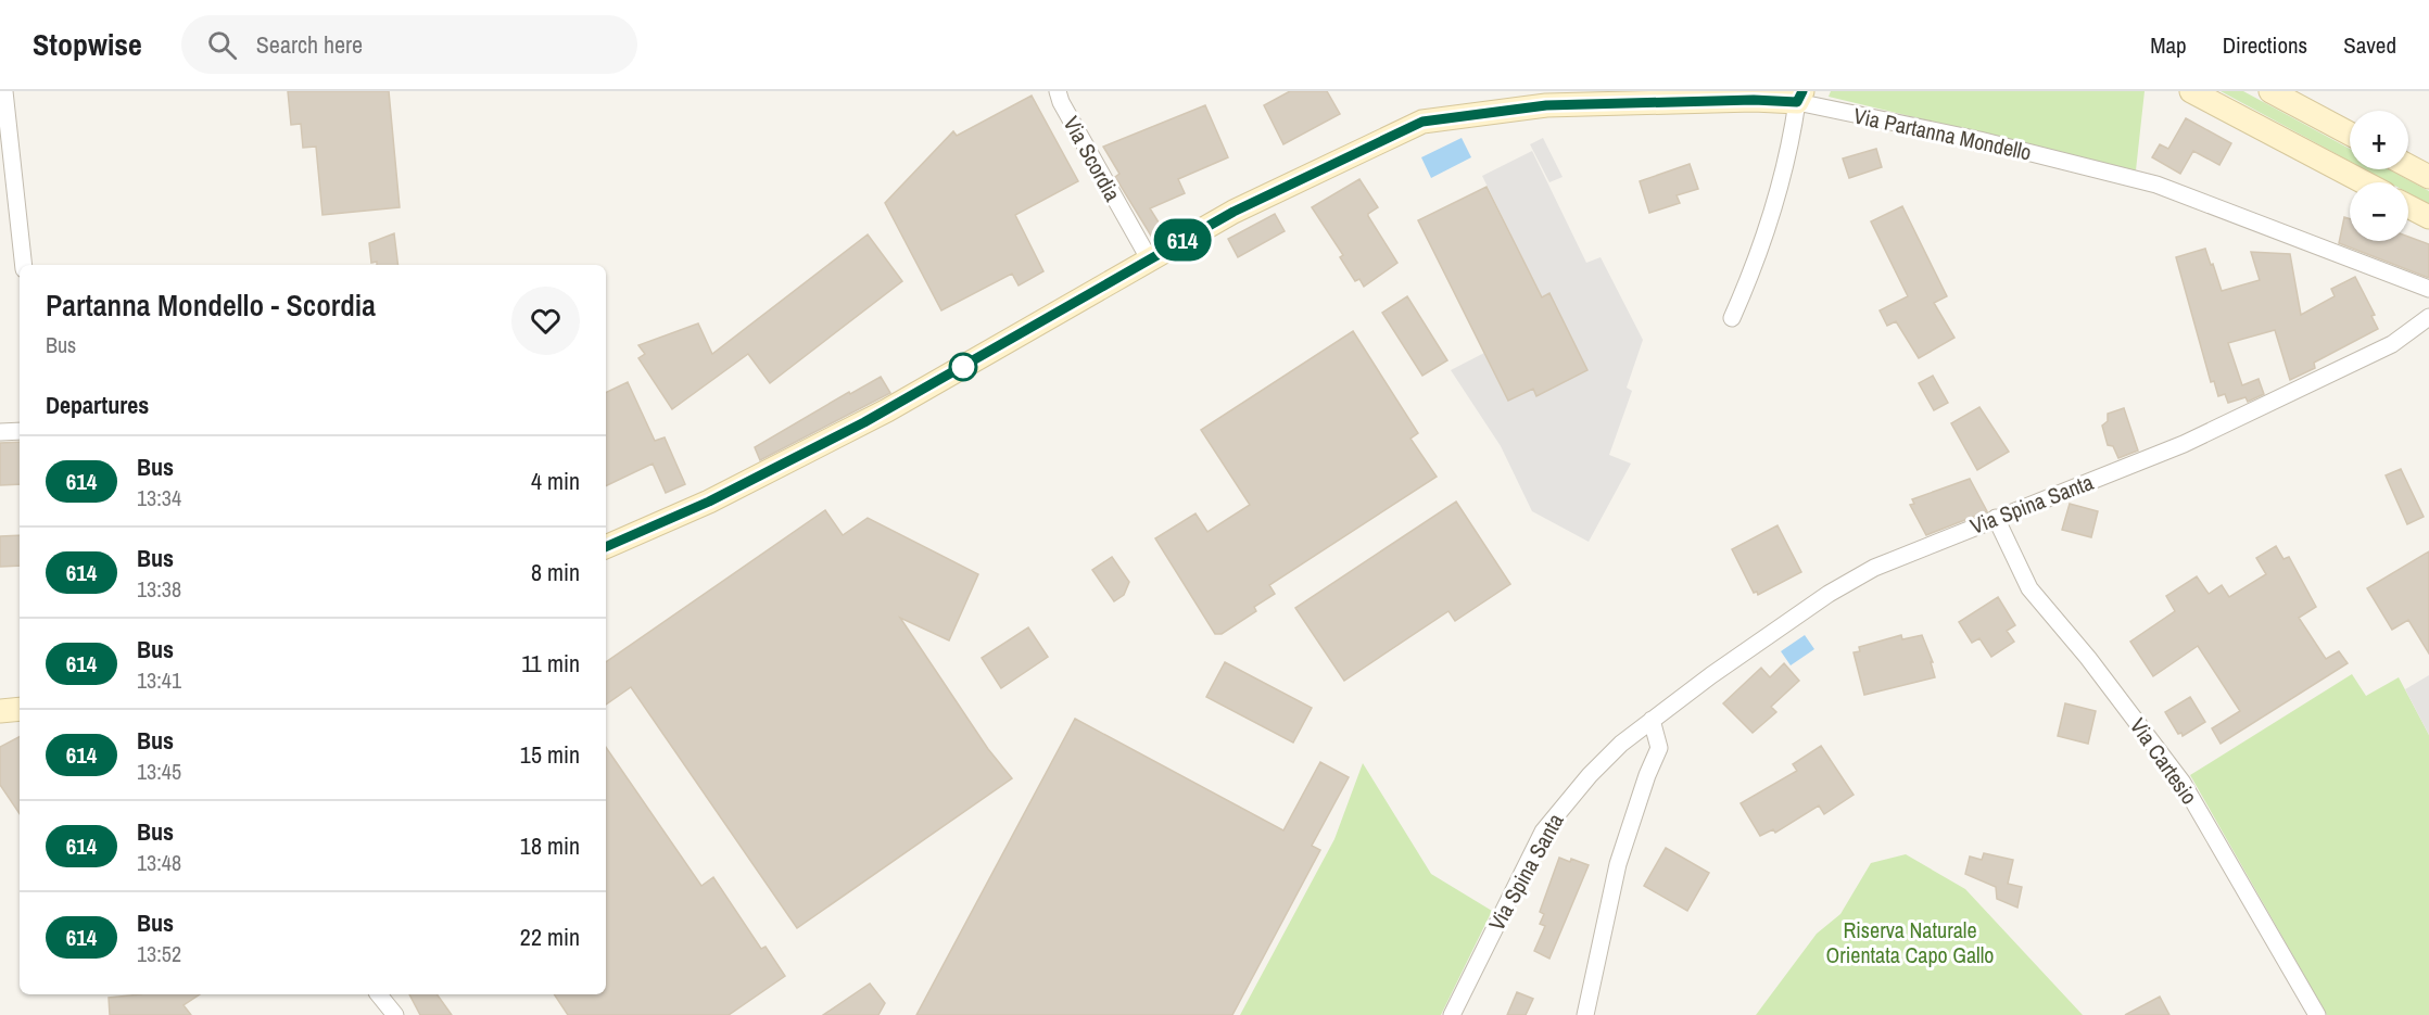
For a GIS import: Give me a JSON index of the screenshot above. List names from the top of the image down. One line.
{"streets":{"main road":["Via Partanna Mondello"],"street":["Via Scordia","Via Spina Santa","Via Cartesio"]},"crossings":[["Via Partanna Mondello","Via Scordia"],["Via Spina Santa","Via Cartesio"]],"parks":["Riserva Naturale Orientata Capo Gallo"],"lines":["bus line 614"],"page":{"header":"Stopwise","search":"Search here","nav":["Map","Directions","Saved"],"on_map":"614","map_buttons":["+","−"],"heading":[["Partanna Mondello - Scordia","Bus"],"Departures"],"list":[{"mark":"614","name":"Bus","note":"13:34","value":"4 min"},{"mark":"614","name":"Bus","note":"13:38","value":"8 min"},{"mark":"614","name":"Bus","note":"13:41","value":"11 min"},{"mark":"614","name":"Bus","note":"13:45","value":"15 min"},{"mark":"614","name":"Bus","note":"13:48","value":"18 min"},{"mark":"614","name":"Bus","note":"13:52","value":"22 min"}]}}
